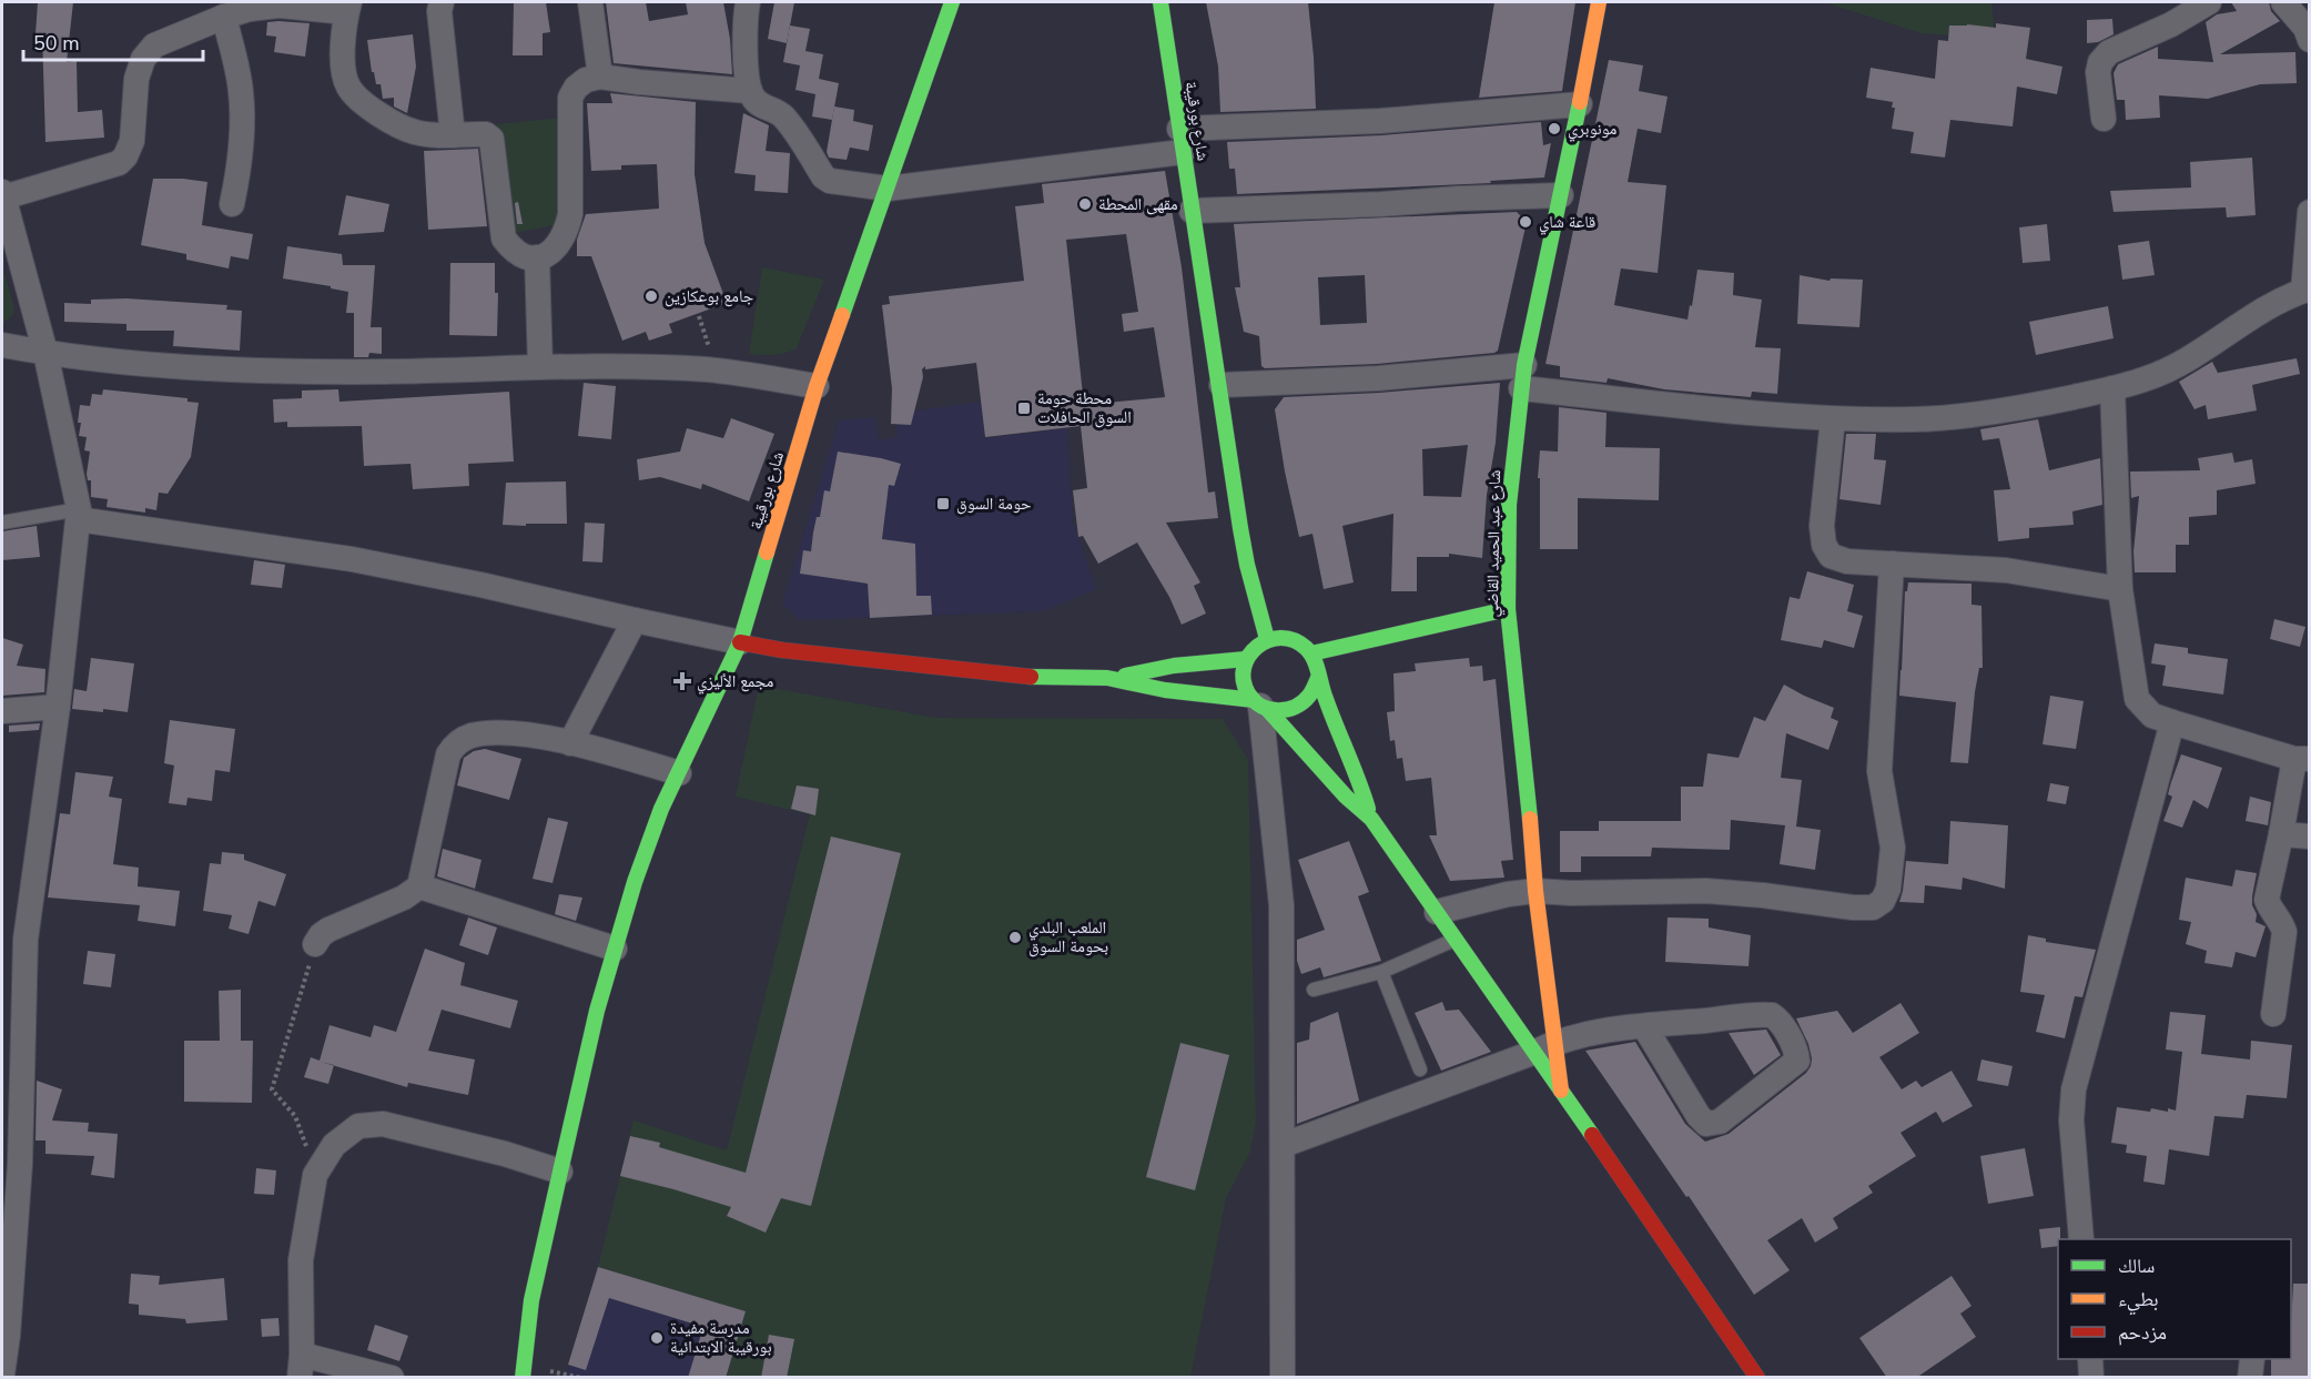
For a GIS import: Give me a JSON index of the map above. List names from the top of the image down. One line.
{"streets":{"main road":["شارع بورقيبة","شارع عبد الحميد القاضي"]},"places":{"other":["مونوبري","مقهى المحطة","قاعة شاي","جامع بوعكازين","الملعب البلدي بحومة السوق","مدرسة مفيدة بورقيبة الابتدائية"],"transit":["محطة حومة السوق الحافلات","حومة السوق"],"health":["مجمع الأليزي"]},"legend":["سالك","بطيء","مزدحم"],"scale_bar":"50 m"}
